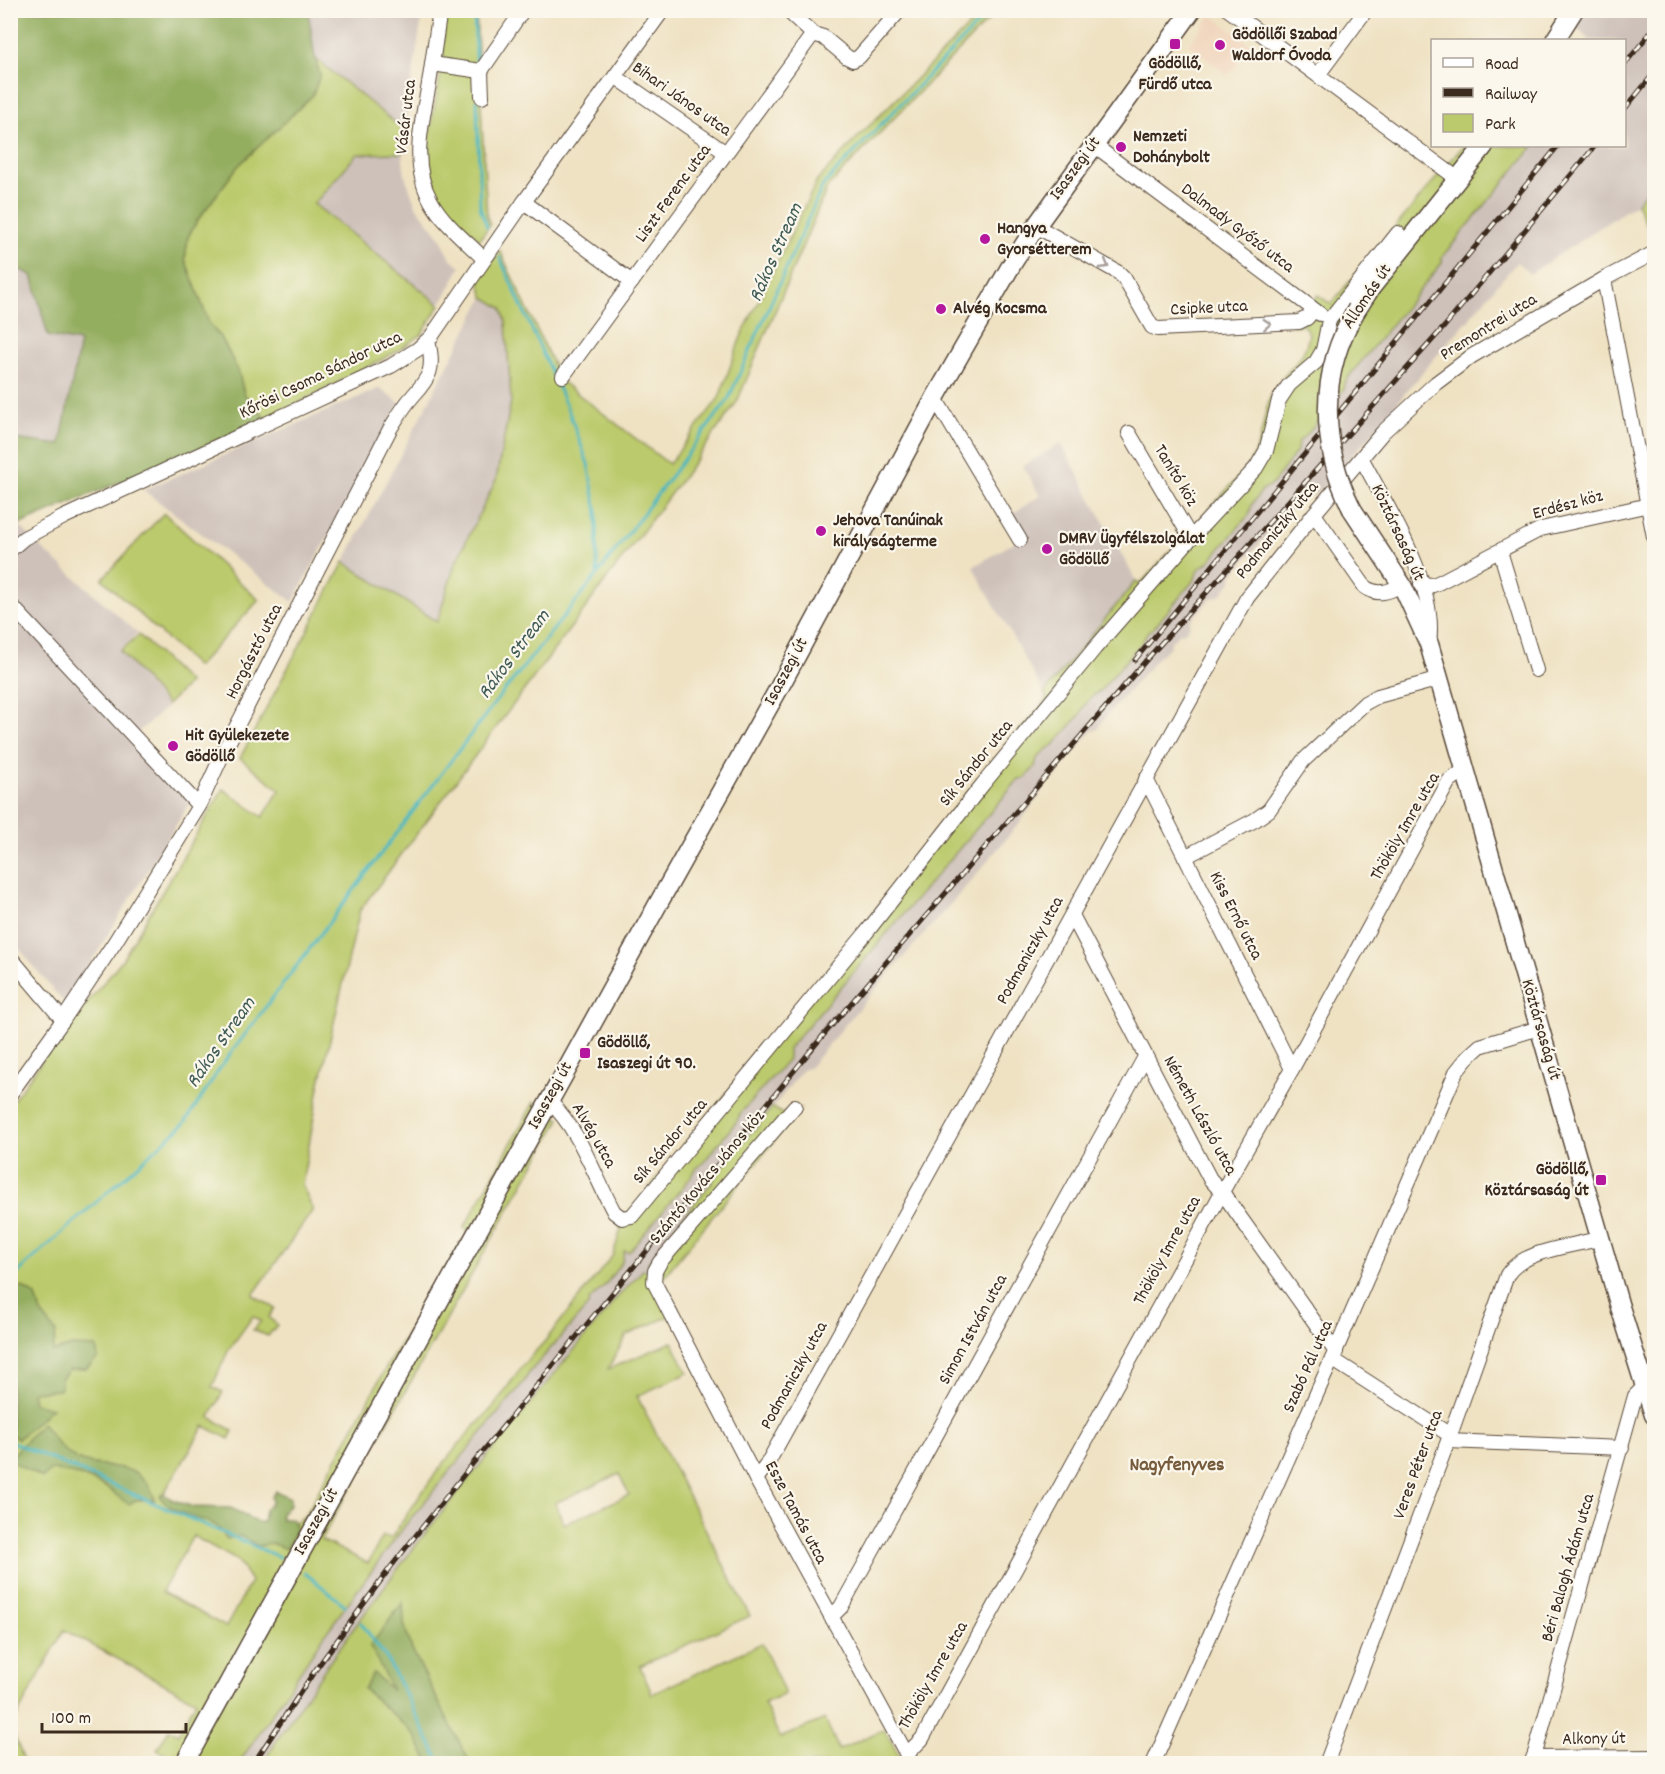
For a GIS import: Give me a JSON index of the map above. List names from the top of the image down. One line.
{"streets":{"main road":["Isaszegi út","Állomás út","Köztársaság út"],"street":["Bihari János utca","Vásár utca","Liszt Ferenc utca","Dalmady Győző utca","Csipke utca","Premontrei utca","Kőrösi Csoma Sándor utca","Tanító köz","Erdész köz","Podmaniczky utca","Horgásztó utca","Sík Sándor utca","Thököly Imre utca","Kiss Ernő utca","Németh László utca","Alvég utca","Szántó Kovács János köz","Simon István utca","Szabó Pál utca","Veres Péter utca","Esze Tamás utca","Béri Balogh Ádám utca","Alkony út"]},"crossings":[["Bihari János utca","Liszt Ferenc utca"],["Bihari János utca","Kőrösi Csoma Sándor utca"],["Vásár utca","Kőrösi Csoma Sándor utca"],["Isaszegi út","Dalmady Győző utca"],["Isaszegi út","Csipke utca"],["Isaszegi út","Alvég utca"],["Dalmady Győző utca","Állomás út"],["Dalmady Győző utca","Csipke utca"],["Dalmady Győző utca","Sík Sándor utca"],["Állomás út","Köztársaság út"],["Állomás út","Sík Sándor utca"],["Premontrei utca","Podmaniczky utca"],["Premontrei utca","Köztársaság út"],["Kőrösi Csoma Sándor utca","Horgásztó utca"],["Tanító köz","Sík Sándor utca"],["Erdész köz","Köztársaság út"],["Podmaniczky utca","Köztársaság út"],["Podmaniczky utca","Kiss Ernő utca"],["Podmaniczky utca","Németh László utca"],["Podmaniczky utca","Esze Tamás utca"],["Köztársaság út","Thököly Imre utca"],["Köztársaság út","Szabó Pál utca"],["Köztársaság út","Veres Péter utca"],["Köztársaság út","Béri Balogh Ádám utca"],["Sík Sándor utca","Alvég utca"],["Thököly Imre utca","Kiss Ernő utca"],["Thököly Imre utca","Németh László utca"],["Thököly Imre utca","Esze Tamás utca"],["Németh László utca","Simon István utca"],["Németh László utca","Szabó Pál utca"],["Németh László utca","Veres Péter utca"],["Szántó Kovács János köz","Esze Tamás utca"],["Simon István utca","Esze Tamás utca"],["Béri Balogh Ádám utca","Alkony út"]],"one_way":["Csipke utca"],"districts":["Nagyfenyves"],"water":["Rákos Stream"],"places":{"transit":["Gödöllő, Fürdő utca","Gödöllő, Isaszegi út 90.","Gödöllő, Köztársaság út"],"other":["Gödöllői Szabad Waldorf Óvoda","Nemzeti Dohánybolt","Hangya Gyorsétterem","Alvég Kocsma","Jehova Tanúinak királyságterme","DMRV Ügyfélszolgálat Gödöllő","Hit Gyülekezete Gödöllő"]},"legend":["Road","Railway","Park"],"scale_bar":"100 m"}
